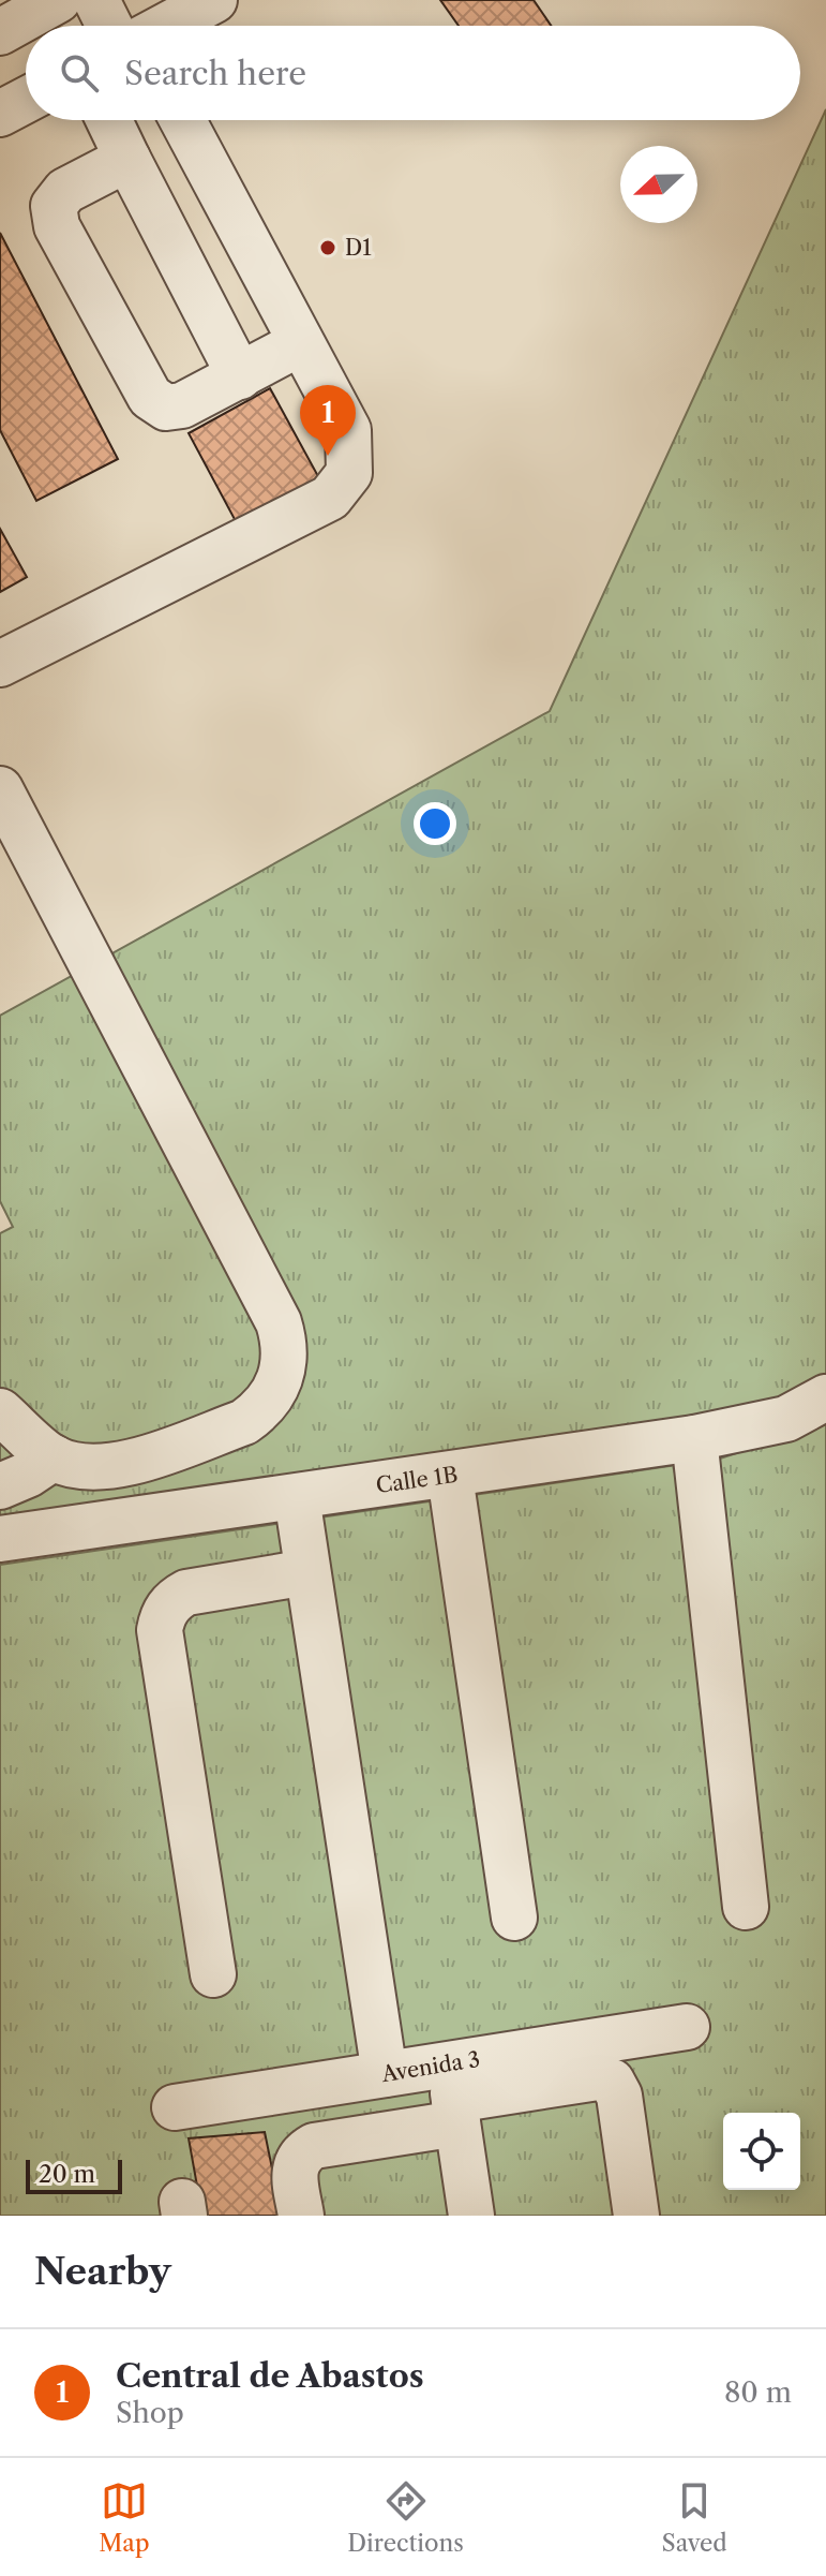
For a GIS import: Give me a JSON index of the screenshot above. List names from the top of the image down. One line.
{"streets":{"street":["Calle 1B","Avenida 3"]},"places":["D1"],"scale_bar":"20 m","north":"left","page":{"search":"Search here","pins":"1","scale":"20 m","heading":"Nearby","list":[{"mark":"1","name":"Central de Abastos","note":"Shop","value":"80 m"}],"nav":["Map","Directions","Saved"]}}
